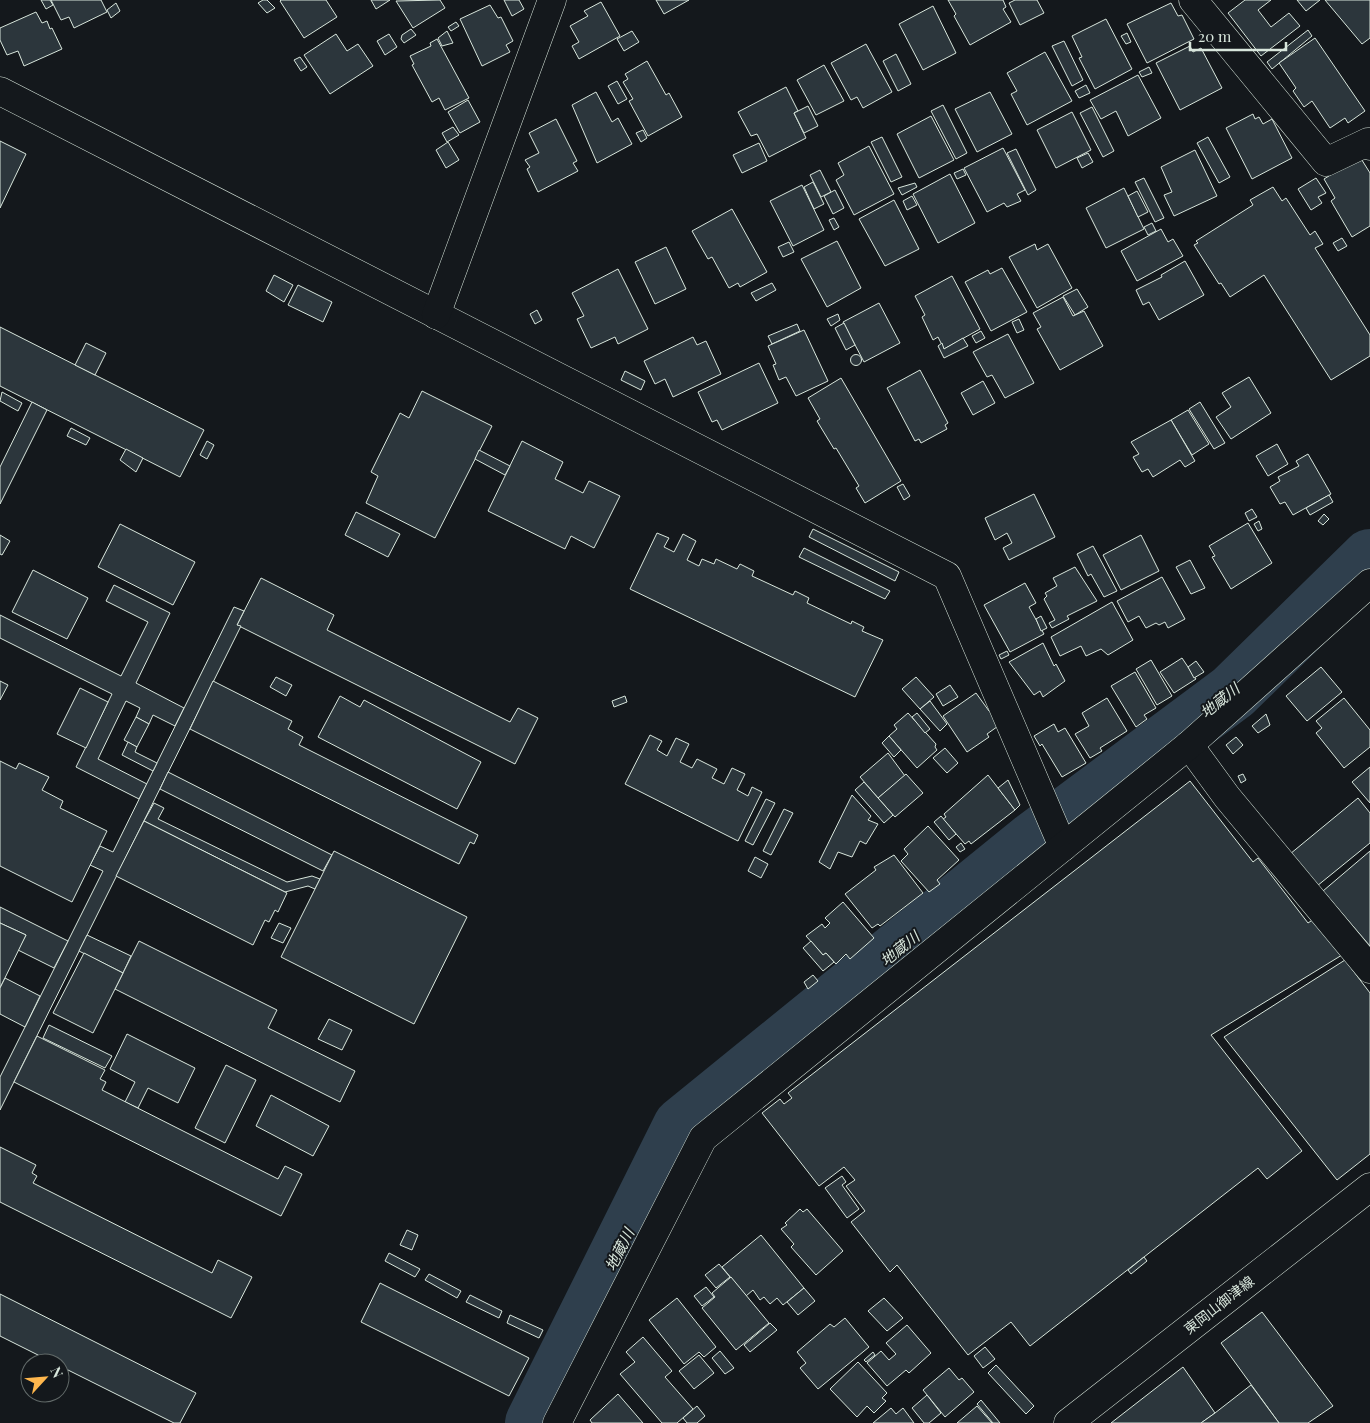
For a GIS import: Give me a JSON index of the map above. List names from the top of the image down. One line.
{"streets":{"street":["東岡山御津線"]},"water":["地蔵川"],"scale_bar":"20 m","north":"top right"}
